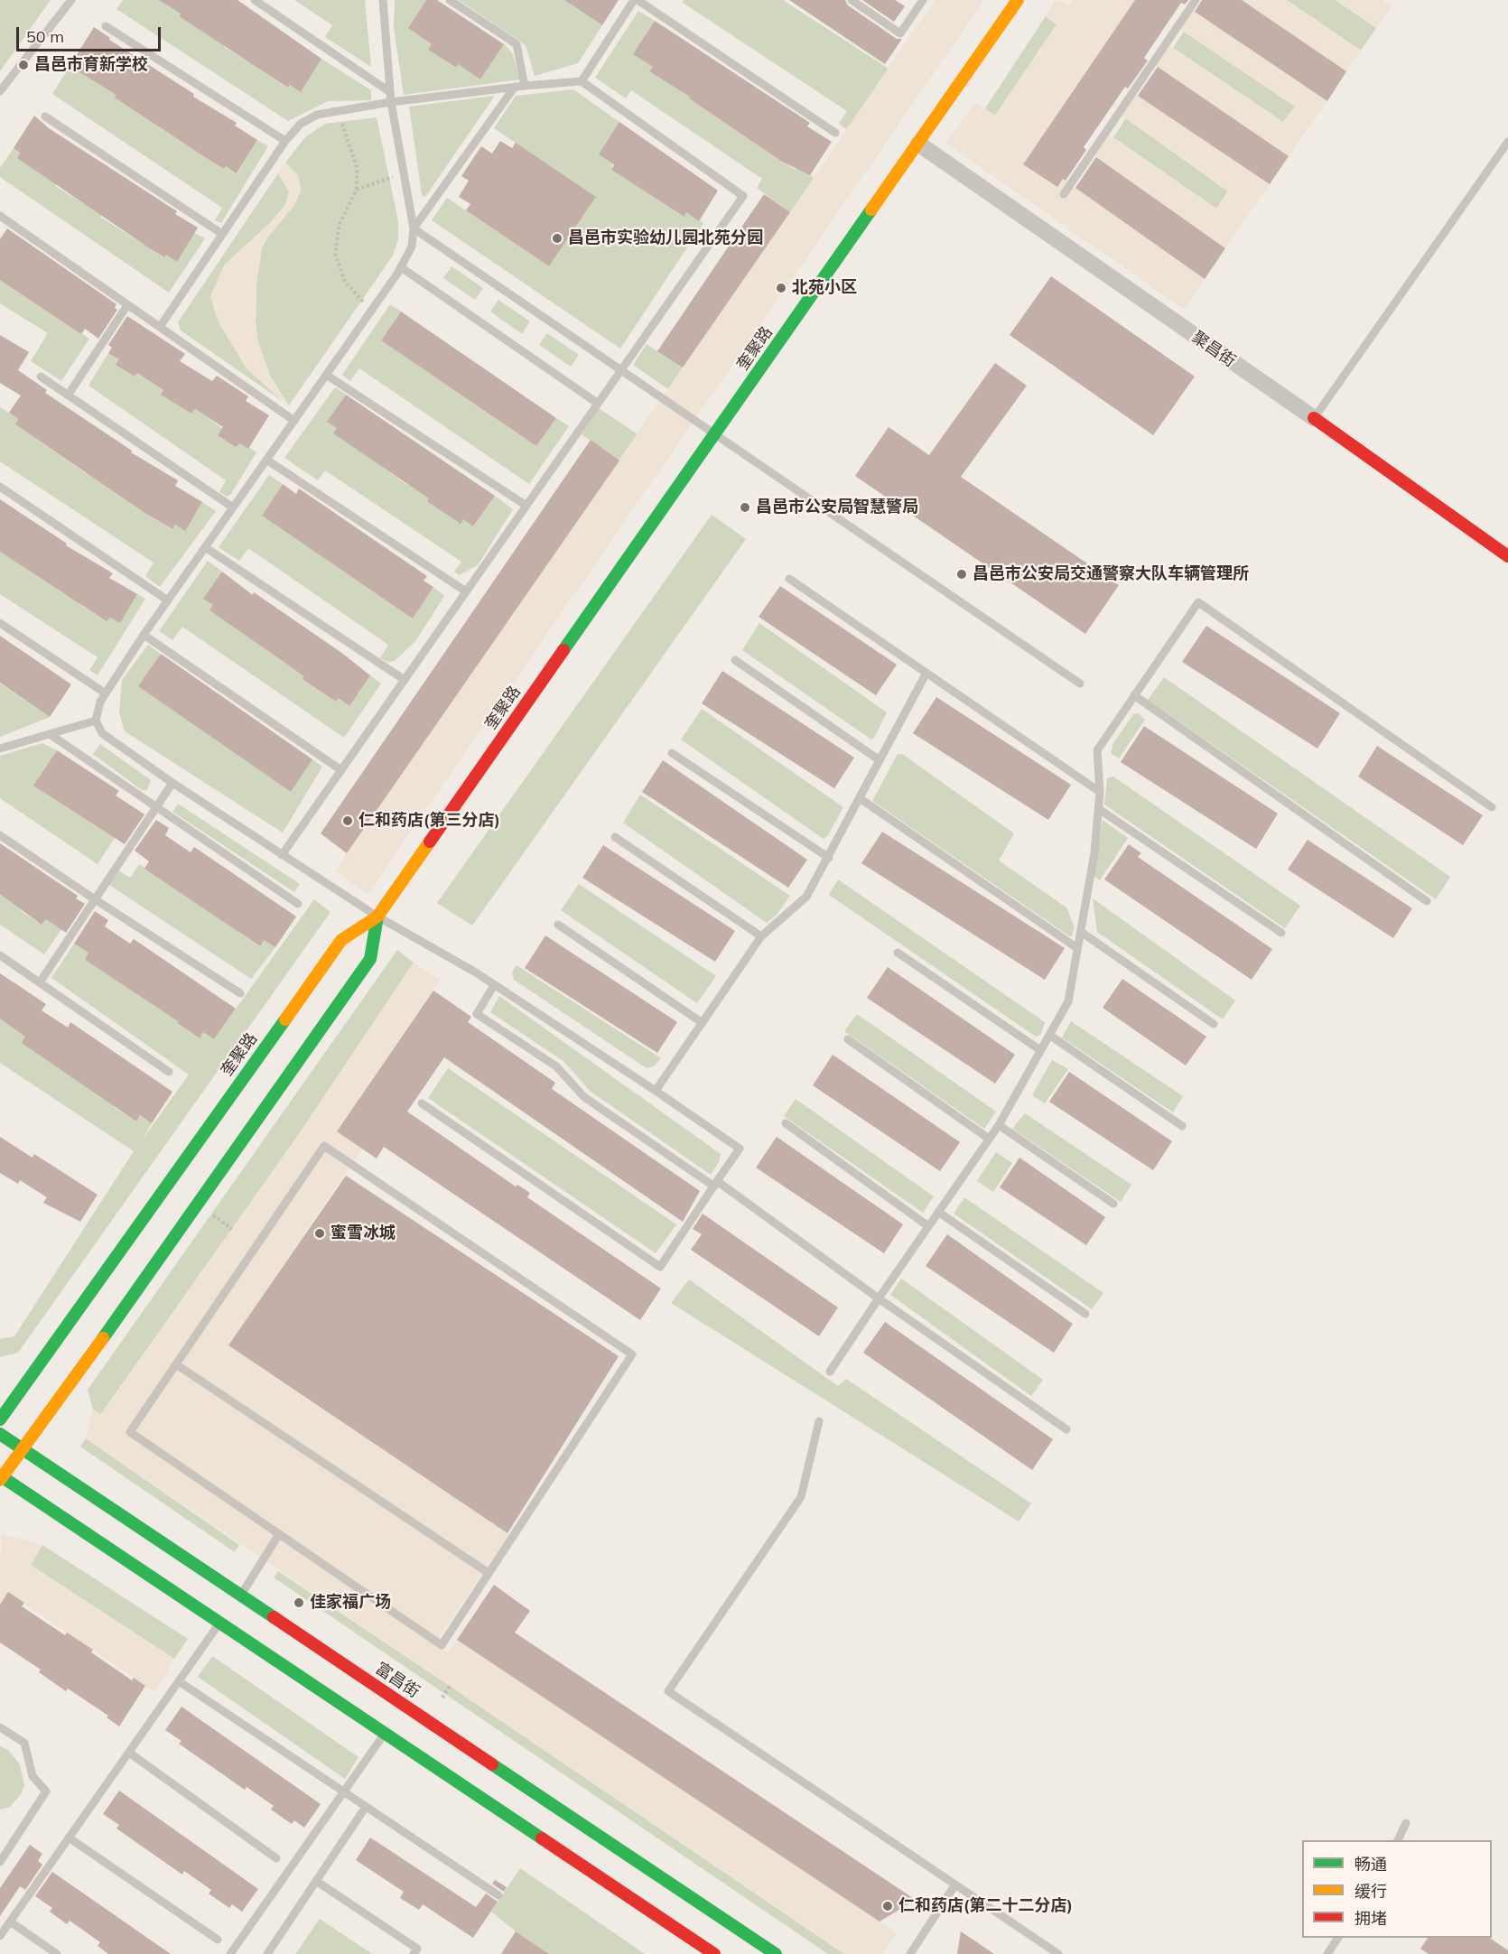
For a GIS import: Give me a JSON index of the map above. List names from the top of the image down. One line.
{"streets":{"street":["奎聚路","聚昌街","富昌街"]},"crossings":[["奎聚路","聚昌街"]],"places":["昌邑市育新学校","昌邑市实验幼儿园北苑分园","北苑小区","昌邑市公安局智慧警局","昌邑市公安局交通警察大队车辆管理所","仁和药店(第三分店)","蜜雪冰城","佳家福广场","仁和药店(第二十二分店)"],"legend":["畅通","缓行","拥堵"],"scale_bar":"50 m"}
